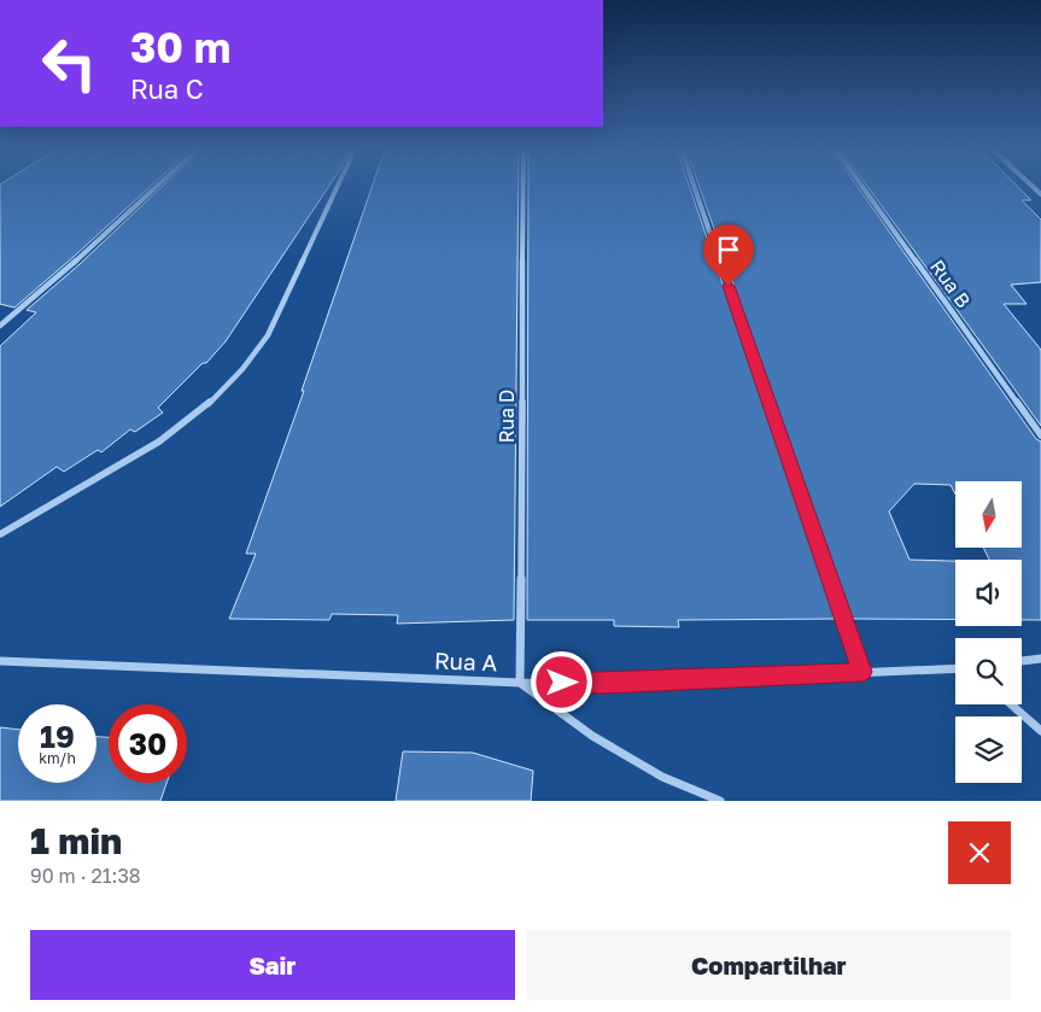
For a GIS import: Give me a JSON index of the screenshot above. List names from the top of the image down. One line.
{"streets":{"street":["Rua B","Rua D","Rua A"]},"crossings":[["Rua D","Rua A"]],"north":"bottom","page":{"turn":["30 m","Rua C"],"speed":"19 km/h","limit":"30","heading":["1 min","90 m · 21:38"],"buttons":["Sair","Compartilhar"]}}
